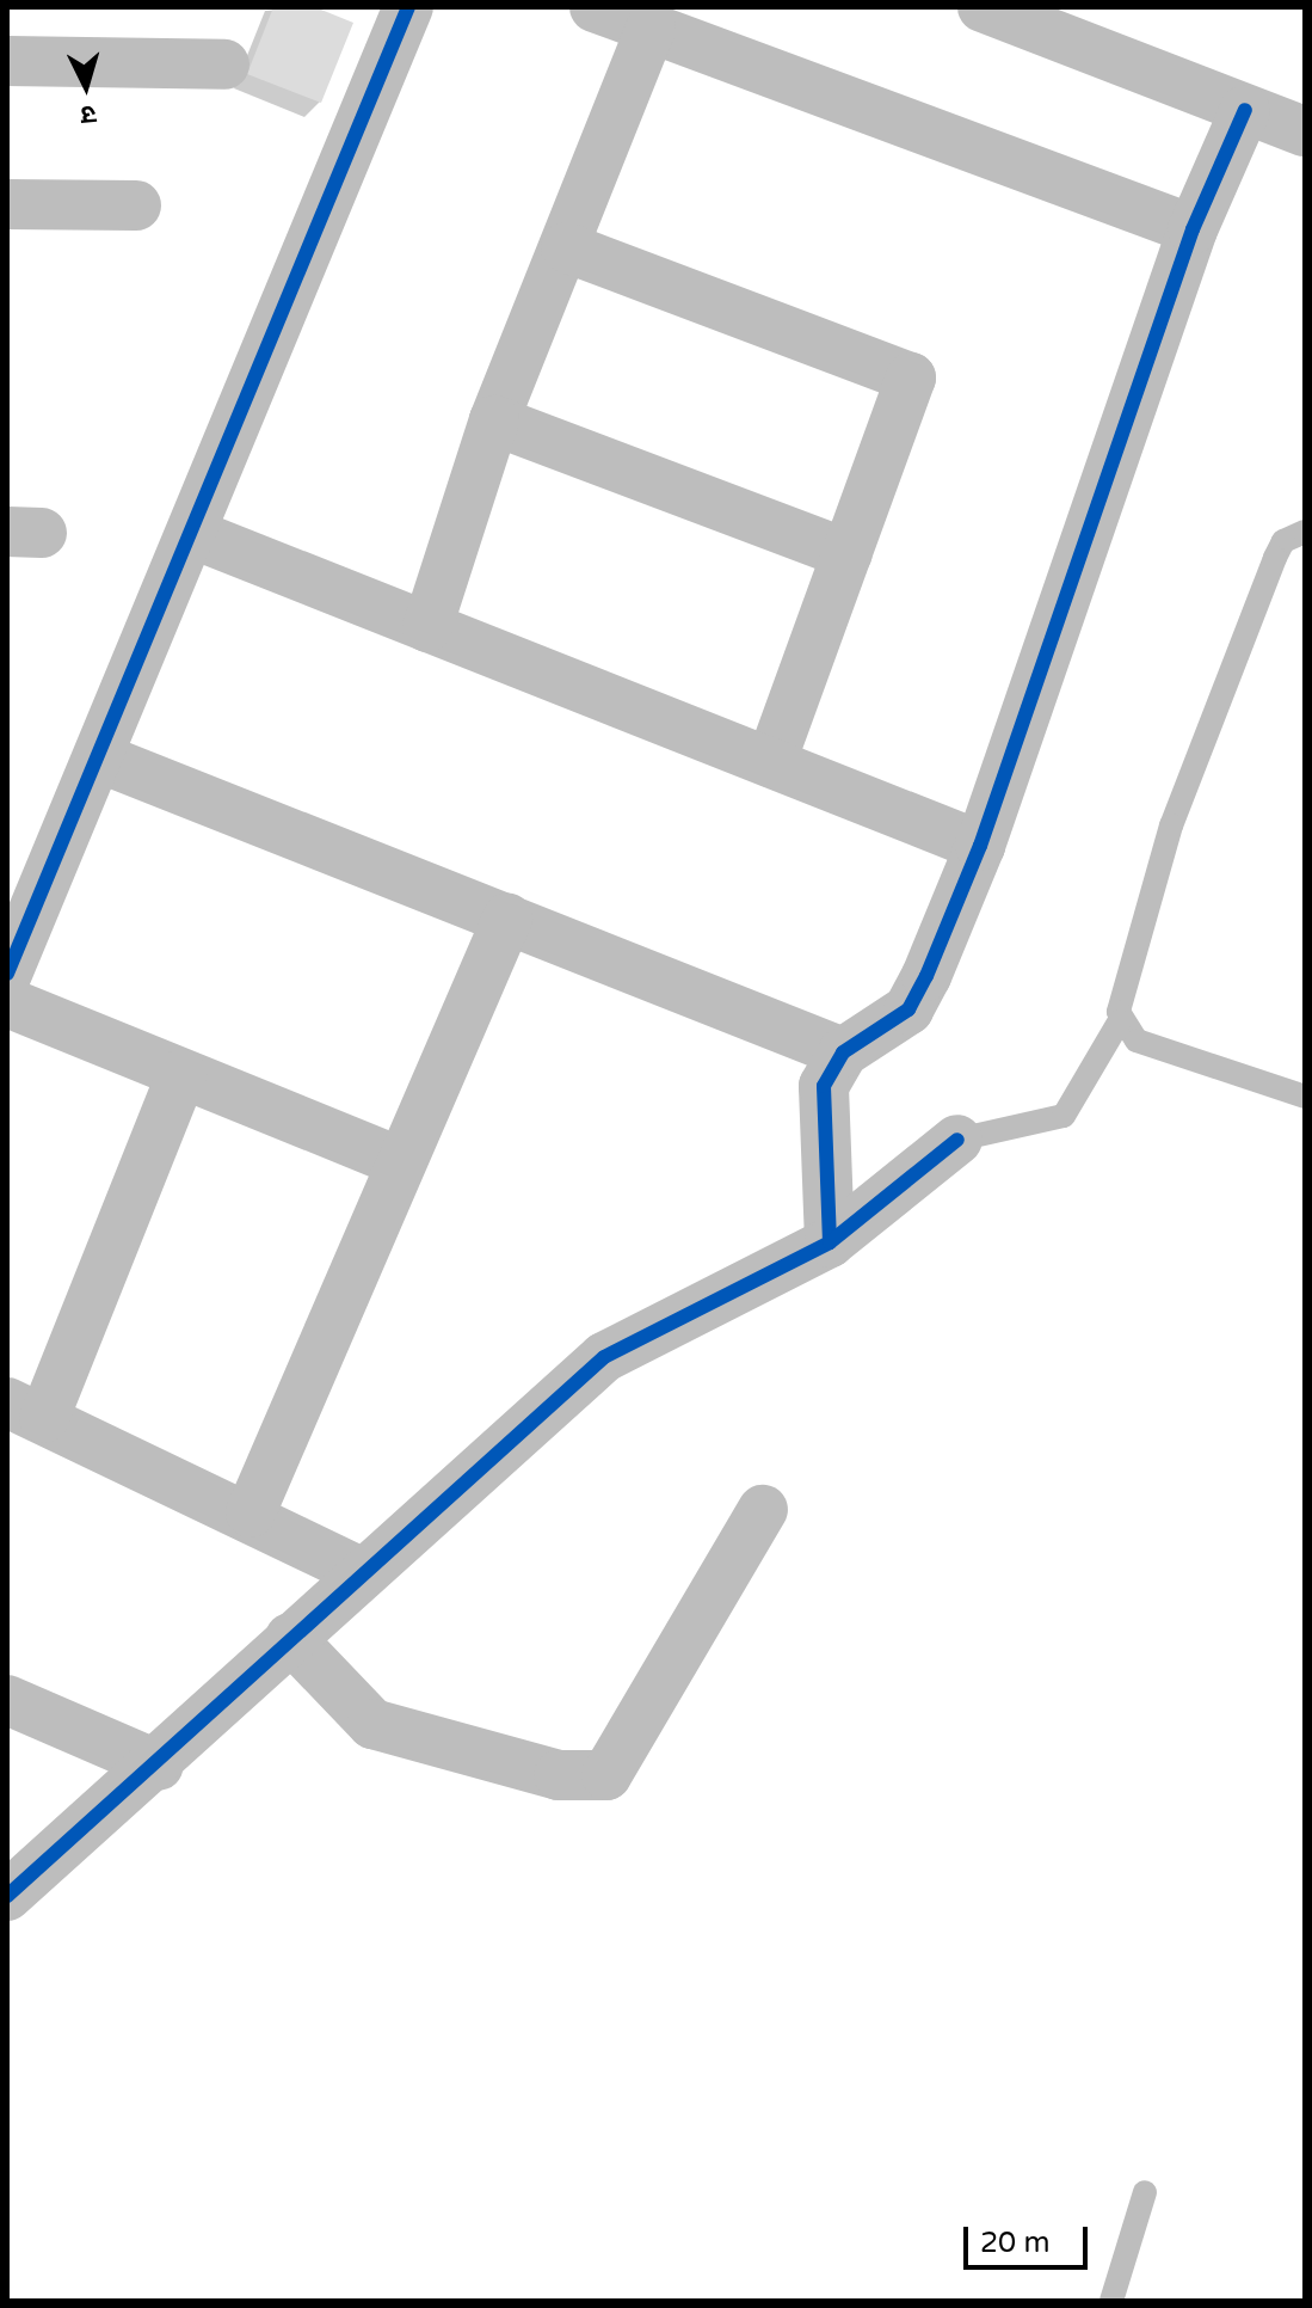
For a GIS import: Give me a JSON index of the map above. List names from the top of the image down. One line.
{"scale_bar":"20 m","north":"bottom"}
